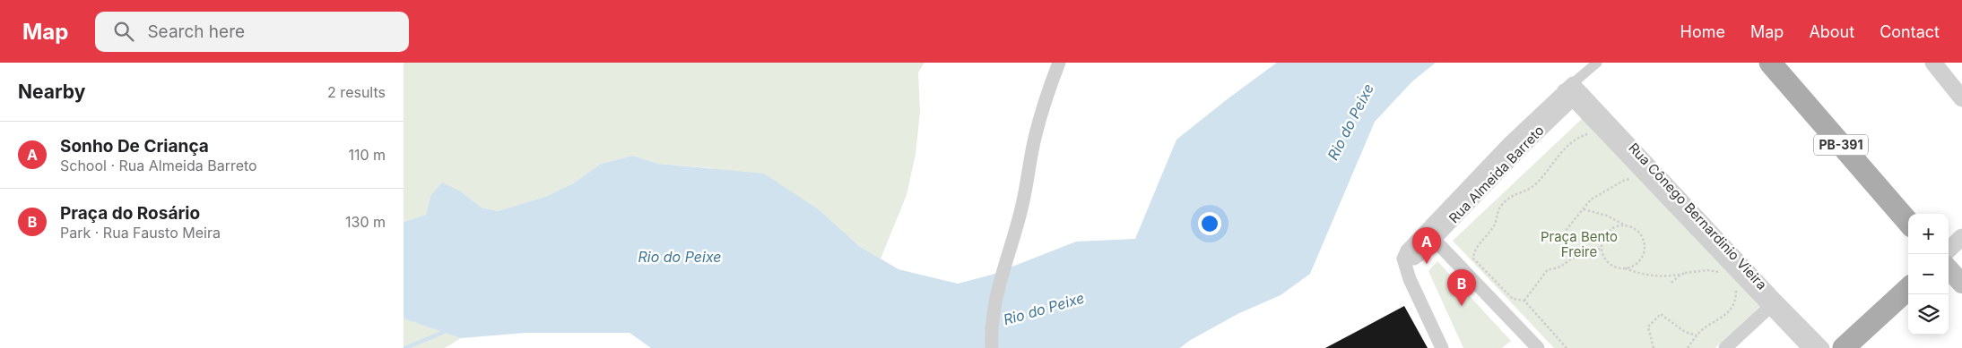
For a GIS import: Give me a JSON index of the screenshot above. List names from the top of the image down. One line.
{"streets":{"main road":["PB-391"],"street":["Rua Almeida Barreto","Rua Cônego Bernardinio Vieira"]},"water":["Rio do Peixe"],"parks":["Praça Bento Freire"],"page":{"header":"Map","search":"Search here","nav":["Home","Map","About","Contact"],"heading":["Nearby","2 results"],"list":[{"mark":"A","name":"Sonho De Criança","note":"School · Rua Almeida Barreto","value":"110 m"},{"mark":"B","name":"Praça do Rosário","note":"Park · Rua Fausto Meira","value":"130 m"}],"map_buttons":["+","−"],"pins":["A","B"]}}
